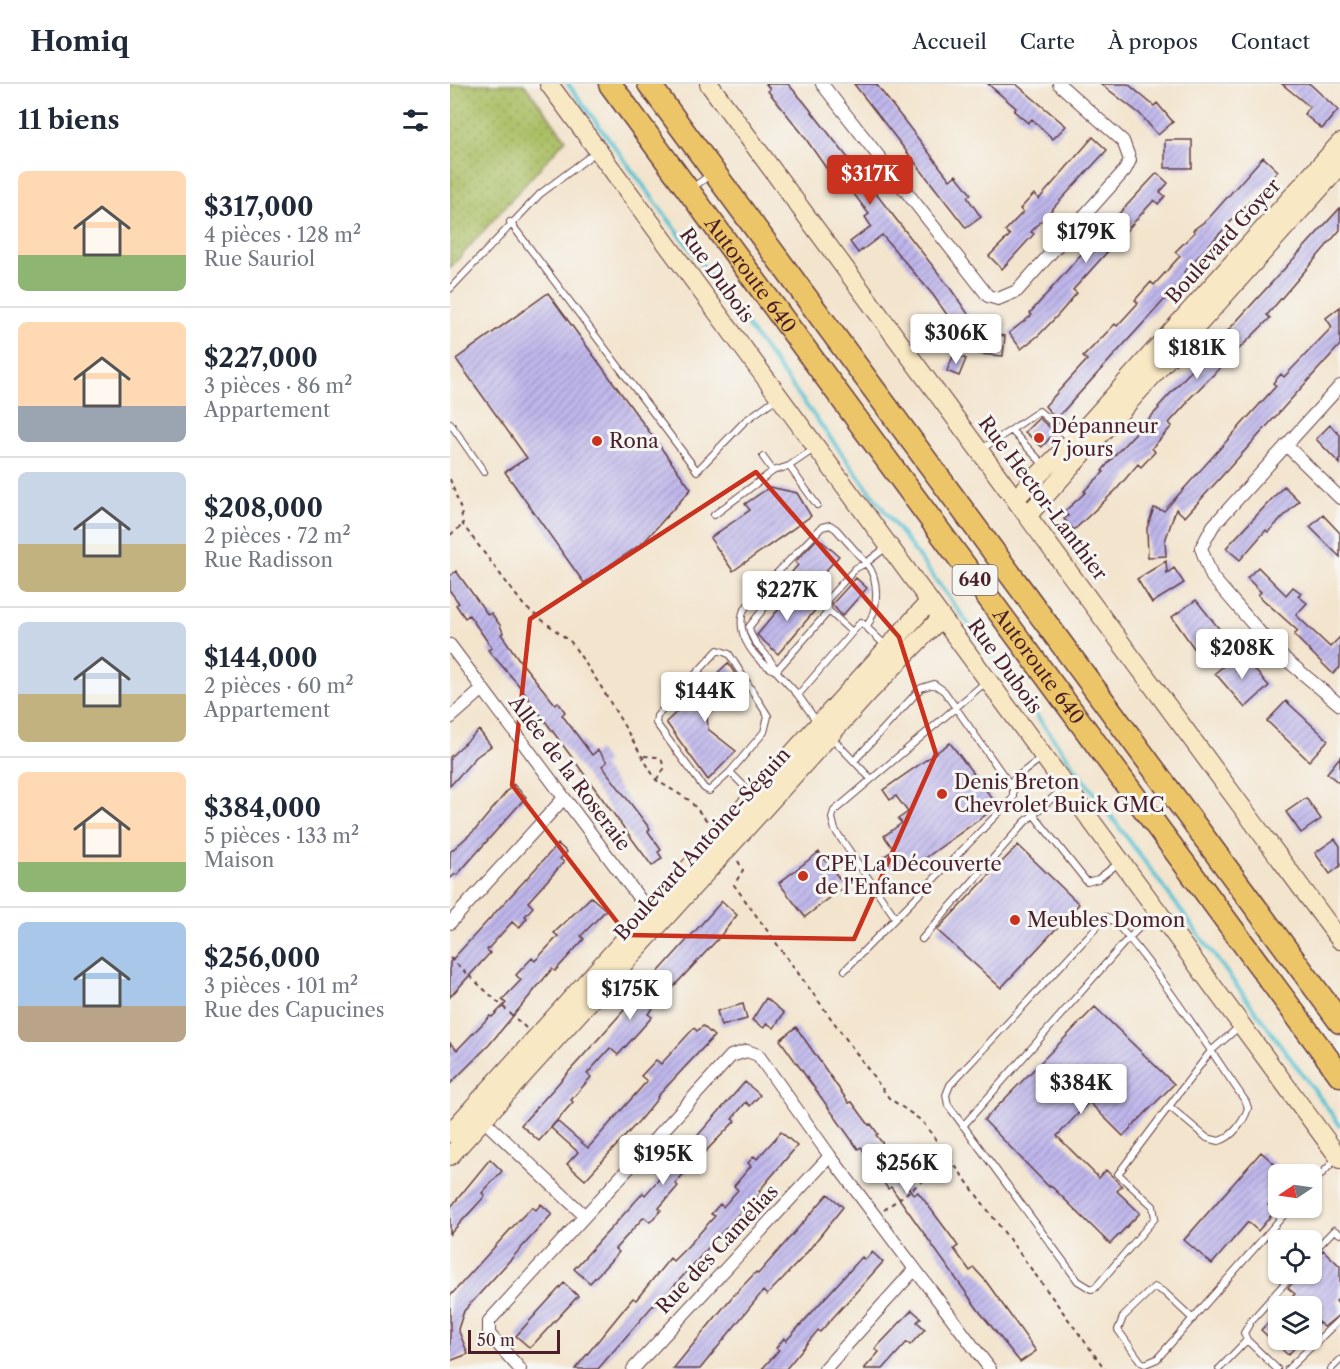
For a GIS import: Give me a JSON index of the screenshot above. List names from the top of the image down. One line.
{"streets":{"highway":["Autoroute 640","640"],"street":["Boulevard Goyer","Rue Dubois","Rue Hector-Lanthier","Allée de la Roseraie","Boulevard Antoine-Séguin","Rue des Camélias"]},"crossings":[["Boulevard Goyer","Rue Hector-Lanthier"],["Rue Dubois","Boulevard Antoine-Séguin"],["Allée de la Roseraie","Boulevard Antoine-Séguin"]],"places":["Dépanneur 7 jours","Rona","Denis Breton Chevrolet Buick GMC","CPE La Découverte de l'Enfance","Meubles Domon"],"scale_bar":"50 m","north":"left","page":{"header":"Homiq","nav":["Accueil","Carte","À propos","Contact"],"heading":"11 biens","price":["$317K","$179K","$306K","$181K","$227K","$208K","$144K","$175K","$384K","$195K","$256K"],"list":[{"name":"$317,000","note":"4 pièces · 128 m² · Rue Sauriol"},{"name":"$227,000","note":"3 pièces · 86 m² · Appartement"},{"name":"$208,000","note":"2 pièces · 72 m² · Rue Radisson"},{"name":"$144,000","note":"2 pièces · 60 m² · Appartement"},{"name":"$384,000","note":"5 pièces · 133 m² · Maison"},{"name":"$256,000","note":"3 pièces · 101 m² · Rue des Capucines"}],"scale":"50 m"}}
